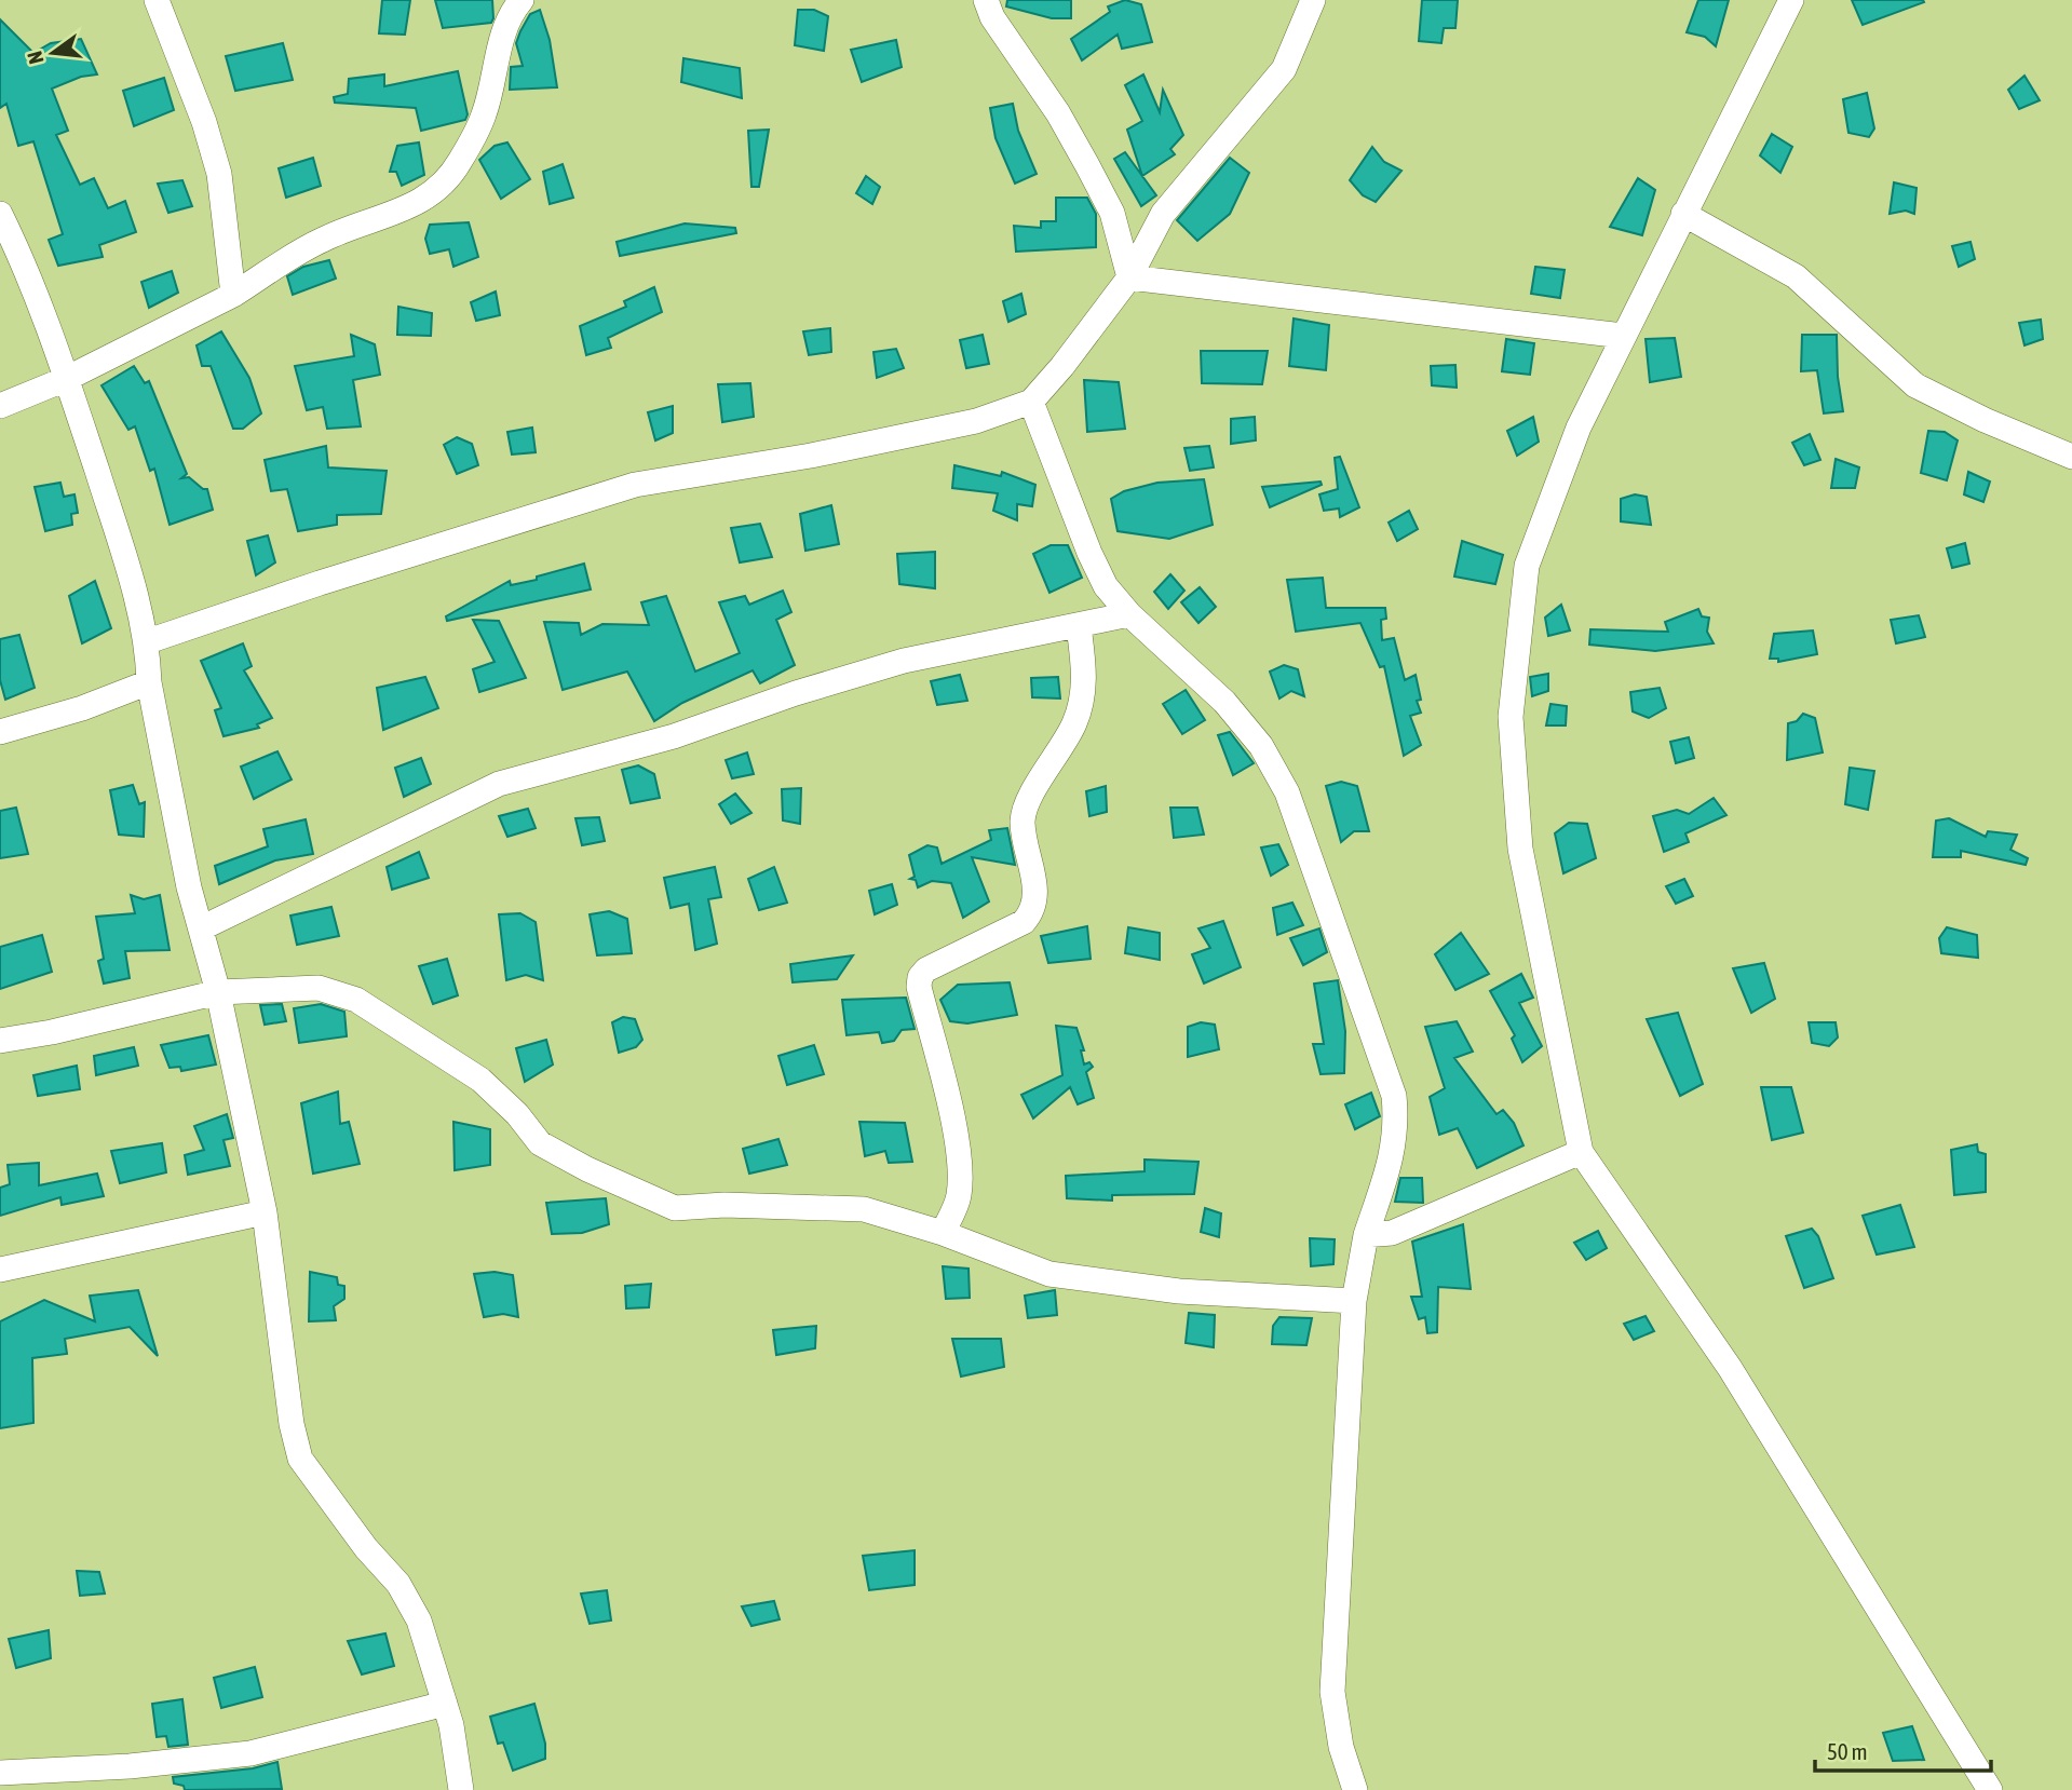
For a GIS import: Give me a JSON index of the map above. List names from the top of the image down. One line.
{"scale_bar":"50 m","north":"left"}
